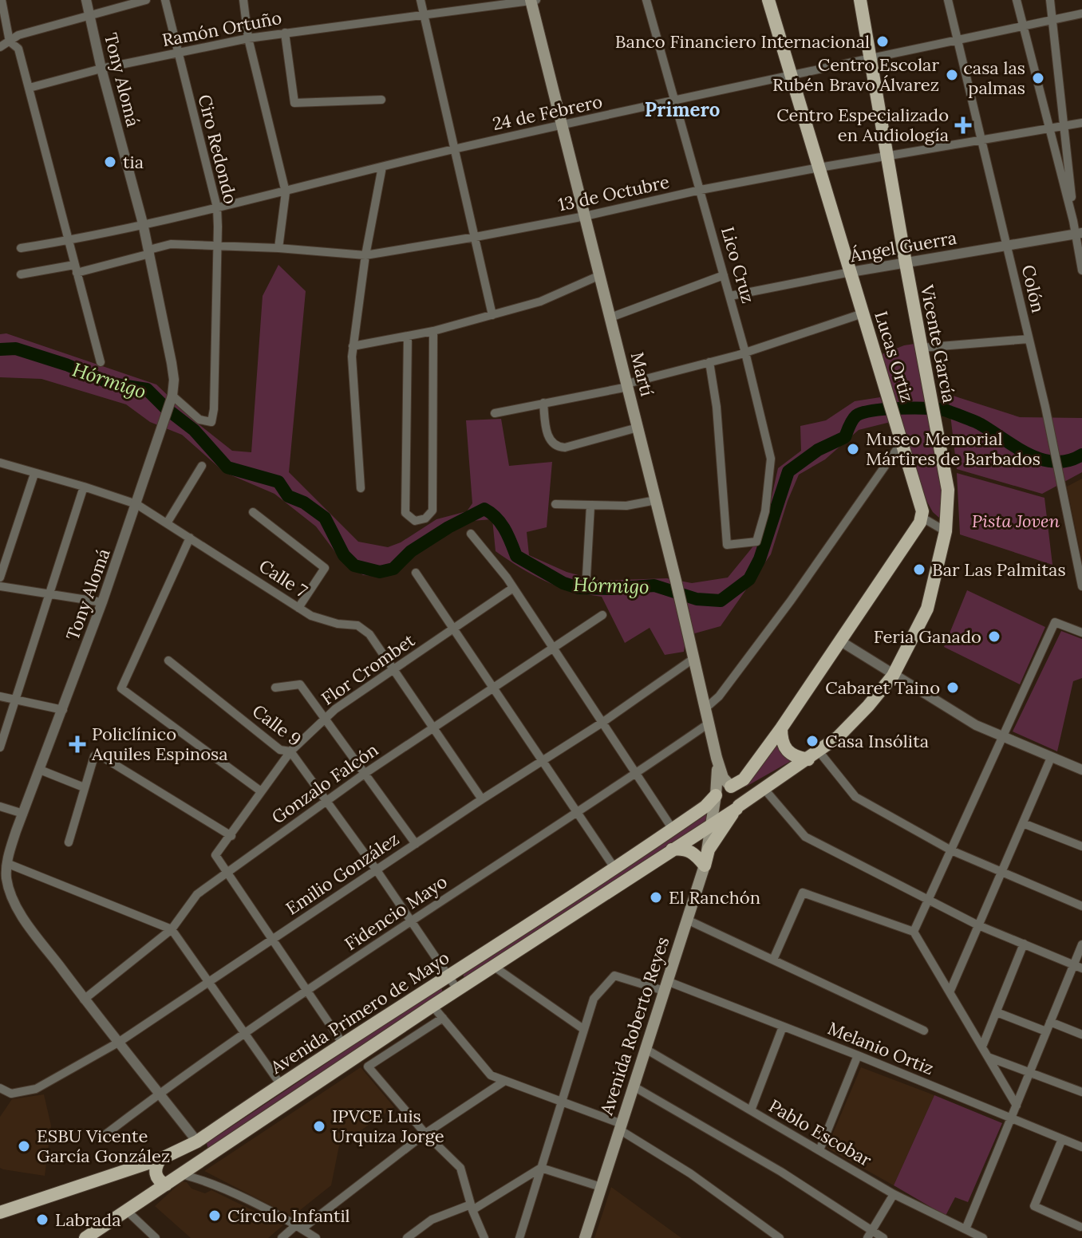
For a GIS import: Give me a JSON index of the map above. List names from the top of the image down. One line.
{"streets":{"main road":["Vicente García","Lucas Ortiz","Martí","Avenida Primero de Mayo","Avenida Roberto Reyes"],"street":["Ramón Ortuño","Tony Alomá","24 de Febrero","Ciro Redondo","13 de Octubre","Ángel Guerra","Lico Cruz","Colón","Calle 7","Flor Crombet","Calle 9","Gonzalo Falcón","Emilio González","Fidencio Mayo","Melanio Ortiz","Pablo Escobar"]},"crossings":[["Ramón Ortuño","Tony Alomá"],["Ramón Ortuño","Ciro Redondo"],["Ramón Ortuño","Martí"],["Tony Alomá","24 de Febrero"],["Tony Alomá","Ciro Redondo"],["Tony Alomá","13 de Octubre"],["Tony Alomá","Calle 7"],["Tony Alomá","Gonzalo Falcón"],["Tony Alomá","Emilio González"],["Tony Alomá","Fidencio Mayo"],["Tony Alomá","Avenida Primero de Mayo"],["24 de Febrero","Ciro Redondo"],["24 de Febrero","Lico Cruz"],["24 de Febrero","Colón"],["24 de Febrero","Vicente García"],["24 de Febrero","Lucas Ortiz"],["24 de Febrero","Martí"],["Ciro Redondo","13 de Octubre"],["13 de Octubre","Lico Cruz"],["13 de Octubre","Colón"],["13 de Octubre","Vicente García"],["13 de Octubre","Lucas Ortiz"],["13 de Octubre","Martí"],["Ángel Guerra","Lico Cruz"],["Ángel Guerra","Colón"],["Ángel Guerra","Vicente García"],["Ángel Guerra","Lucas Ortiz"],["Vicente García","Martí"],["Vicente García","Avenida Primero de Mayo"],["Martí","Emilio González"],["Martí","Fidencio Mayo"],["Martí","Avenida Primero de Mayo"],["Martí","Avenida Roberto Reyes"],["Calle 7","Flor Crombet"],["Calle 7","Gonzalo Falcón"],["Calle 7","Emilio González"],["Flor Crombet","Calle 9"],["Flor Crombet","Gonzalo Falcón"],["Calle 9","Gonzalo Falcón"],["Calle 9","Emilio González"],["Calle 9","Fidencio Mayo"],["Calle 9","Avenida Primero de Mayo"],["Avenida Primero de Mayo","Avenida Roberto Reyes"],["Avenida Roberto Reyes","Melanio Ortiz"],["Avenida Roberto Reyes","Pablo Escobar"]],"districts":["Primero"],"water":["Hórmigo"],"parks":["Pista Joven"],"places":{"other":["Banco Financiero Internacional","Centro Escolar Rubén Bravo Álvarez","casa las palmas","tia","Museo Memorial Mártires de Barbados","Bar Las Palmitas","Feria Ganado","Cabaret Taino","Casa Insólita","El Ranchón","IPVCE Luis Urquiza Jorge","ESBU Vicente García González","Círculo Infantil","Labrada"],"health":["Centro Especializado en Audiología","Policlínico Aquiles Espinosa"]}}
